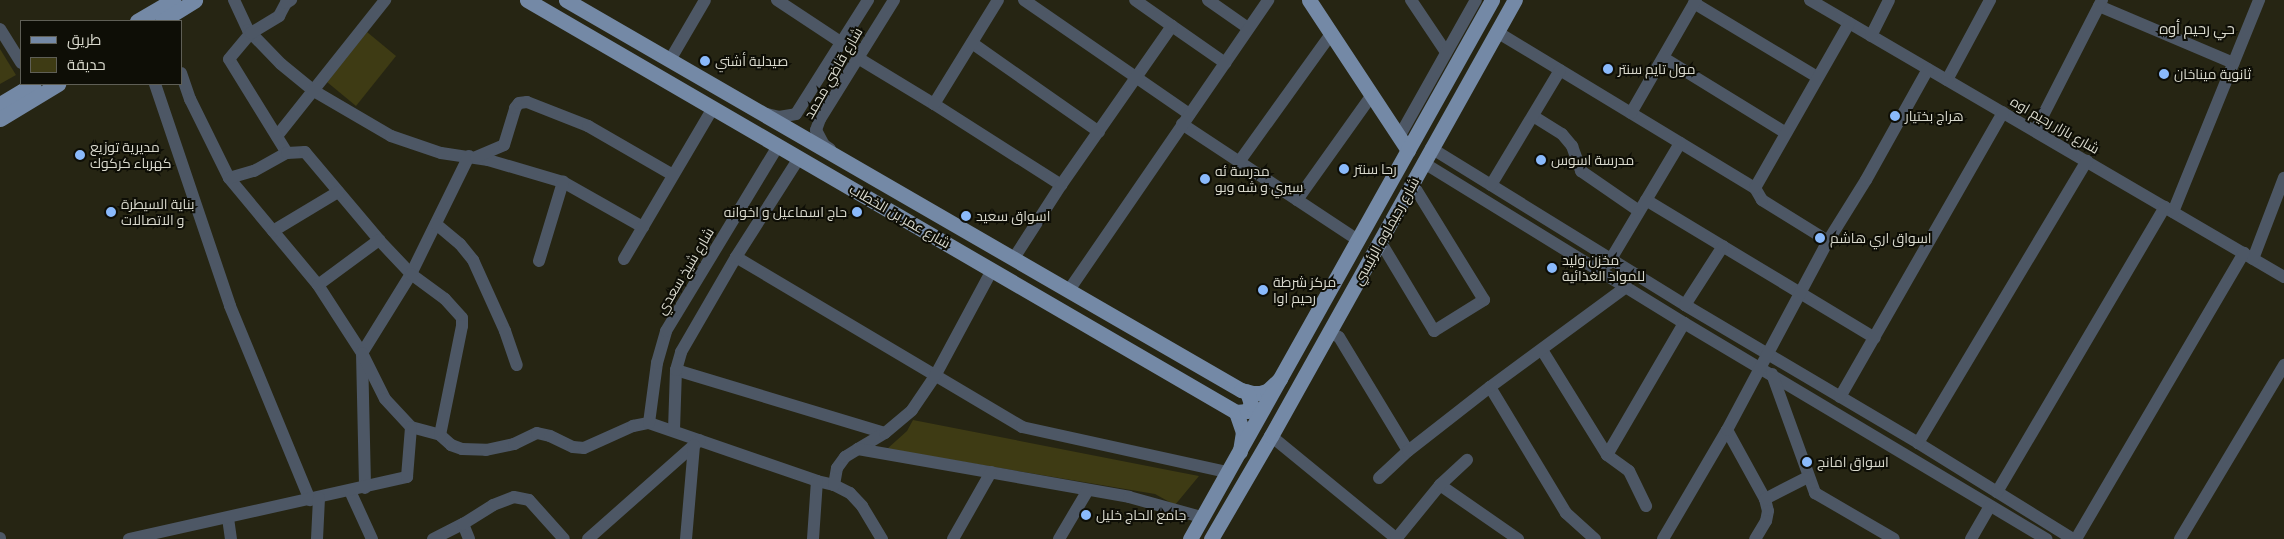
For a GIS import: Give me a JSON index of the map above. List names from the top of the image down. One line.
{"streets":{"main road":["شارع عمر بن الخطاب","شارع رحيماوه الرئيسي"],"street":["شارع قاضي محمد","شارع بازار رحيم اوه","شارع شيخ سعدي"]},"crossings":[["شارع قاضي محمد","شارع عمر بن الخطاب"],["شارع عمر بن الخطاب","شارع شيخ سعدي"]],"districts":["حي رحيم أوه"],"places":["صيدلية أشتي","مول تايم سنتر","ثانوية ميناخان","هراج بختيار","مديرية توزيع كهرباء كركوك","مدرسة اسوس","رحا سنتر","مدرسة ئه سيري و شه وبو","بناية السيطرة و الاتصالات","حاج اسماعيل و اخوانه","اسواق سعيد","اسواق اري هاشم","مخزن وليد للمواد الغذائية","مركز شرطة رحيم اوا","اسواق امانج","جامع الحاج خليل"],"legend":["طريق","حديقة"]}
